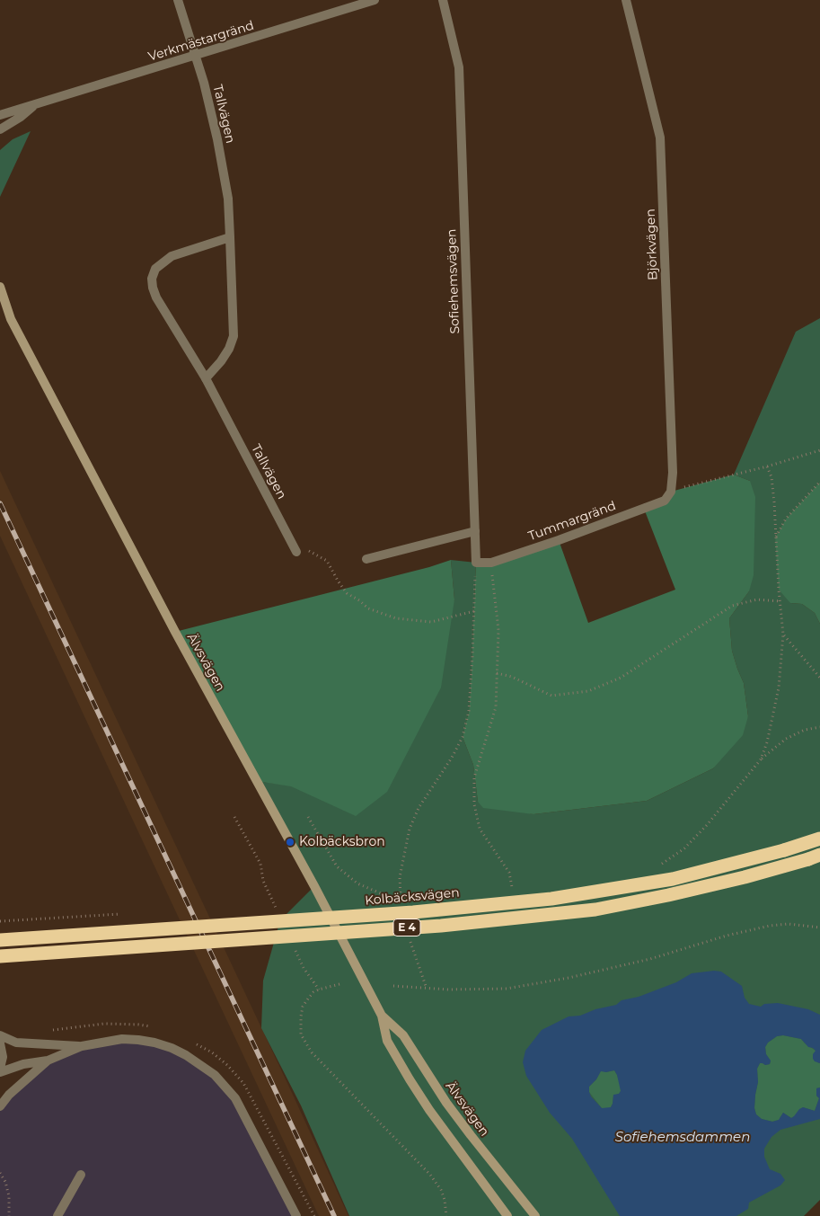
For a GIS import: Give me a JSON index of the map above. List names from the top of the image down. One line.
{"streets":{"highway":["Kolbäcksvägen","E 4"],"main road":["Älvsvägen"],"street":["Verkmästargränd","Tallvägen","Björkvägen","Sofiehemsvägen","Tummargränd"]},"crossings":[["Verkmästargränd","Tallvägen"],["Björkvägen","Tummargränd"],["Sofiehemsvägen","Tummargränd"]],"water":["Sofiehemsdammen"],"places":["Kolbäcksbron"]}
